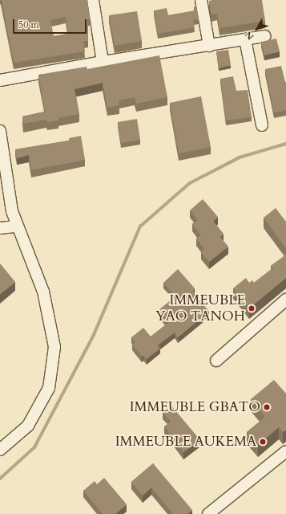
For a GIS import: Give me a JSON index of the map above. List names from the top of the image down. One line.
{"places":["IMMEUBLE YAO TANOH","IMMEUBLE GBATO","IMMEUBLE AUKEMA"],"scale_bar":"50 m","north":"bottom left"}
